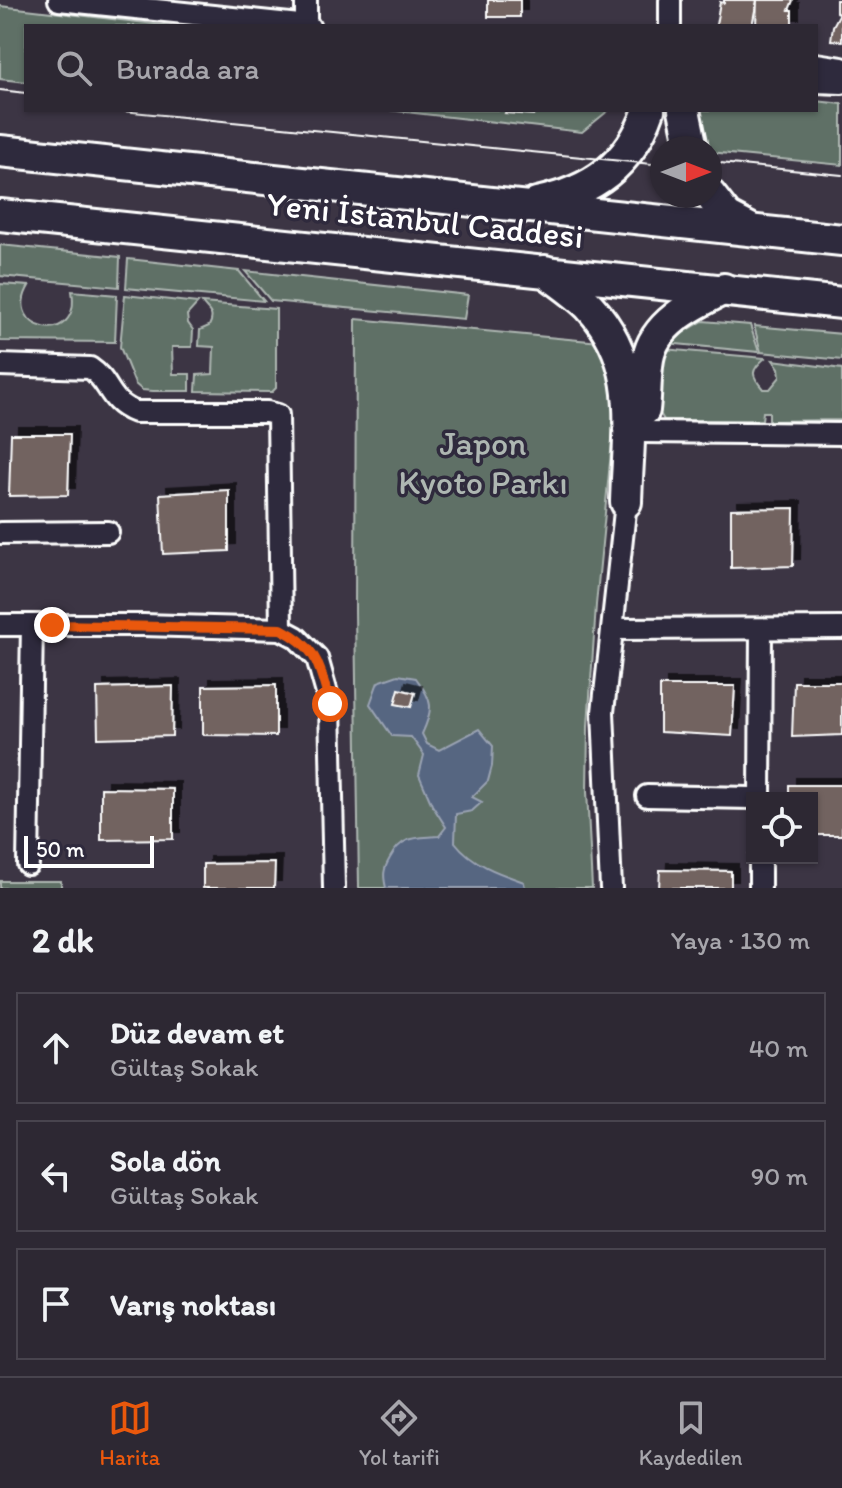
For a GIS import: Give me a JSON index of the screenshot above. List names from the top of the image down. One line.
{"streets":{"highway":["Yeni İstanbul Caddesi"]},"parks":["Japon Kyoto Parkı"],"scale_bar":"50 m","north":"right","page":{"search":"Burada ara","scale":"50 m","heading":["2 dk","Yaya · 130 m"],"list":[["Düz devam et","Gültaş Sokak","40 m"],["Sola dön","Gültaş Sokak","90 m"],"Varış noktası"],"nav":["Harita","Yol tarifi","Kaydedilen"]}}
